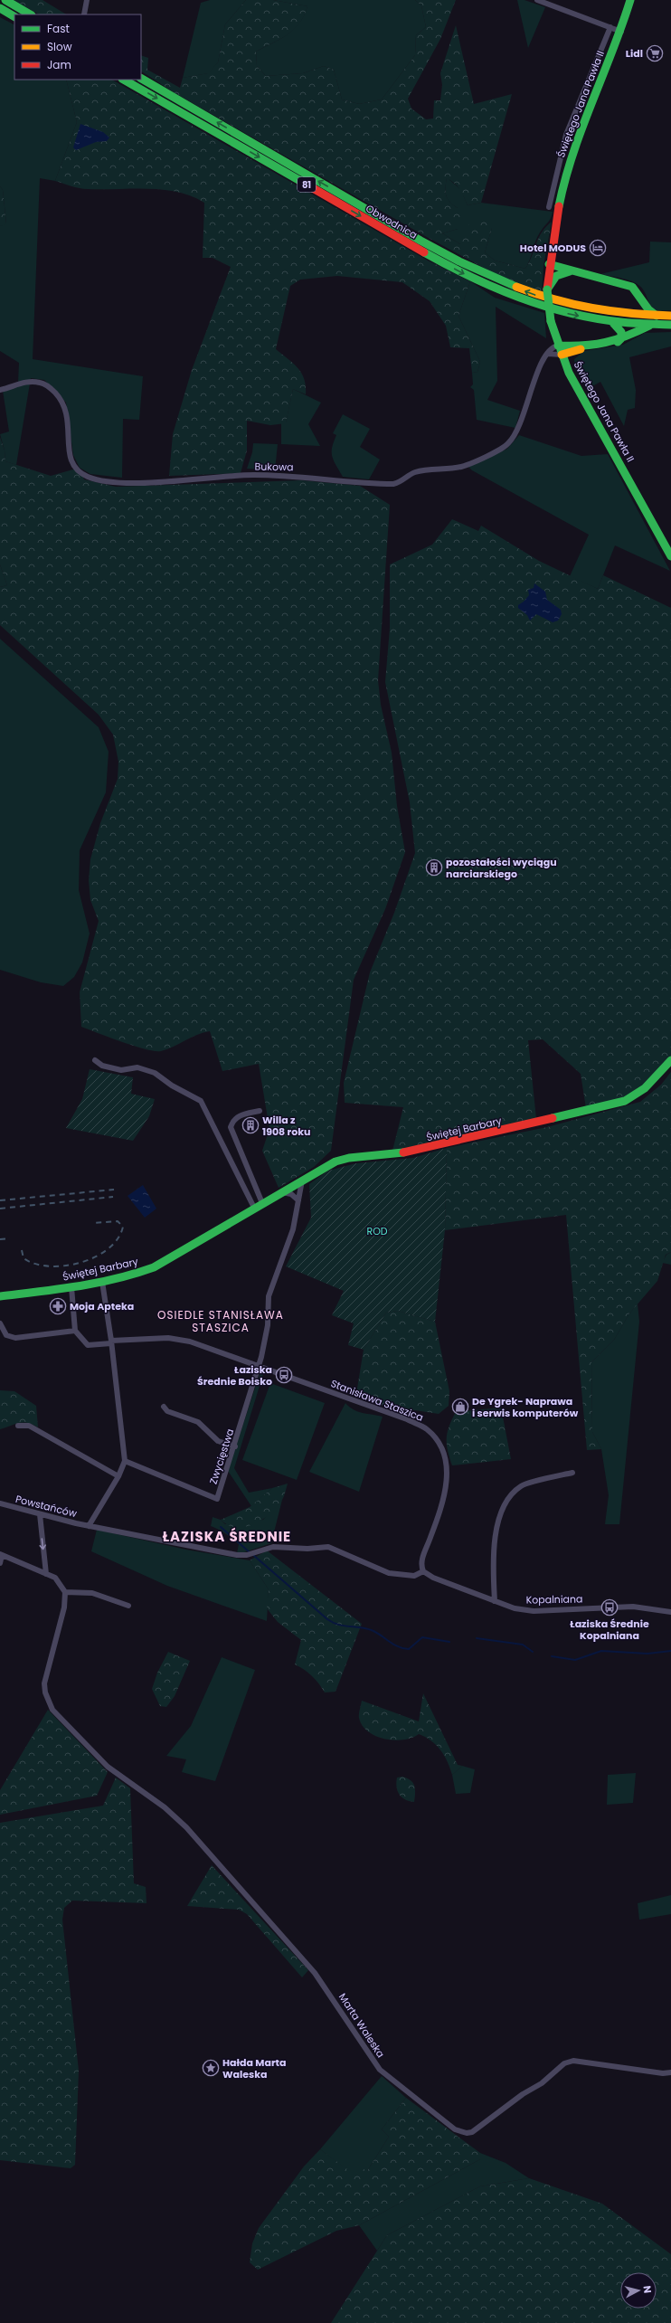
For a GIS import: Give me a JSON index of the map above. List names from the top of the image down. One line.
{"streets":{"main road":["Świętego Jana Pawła II","81","Obwodnica","Świętej Barbary"],"street":["Bukowa","Stanisława Staszica","Zwycięstwa","Powstańców","Kopalniana","Marta Waleska"]},"crossings":[["Świętego Jana Pawła II","Bukowa"],["Stanisława Staszica","Zwycięstwa"],["Stanisława Staszica","Powstańców"],["Stanisława Staszica","Kopalniana"],["Powstańców","Kopalniana"]],"districts":["OSIEDLE STANISŁAWA STASZICA","ŁAZISKA ŚREDNIE"],"parks":["ROD"],"places":{"supermarket":["Lidl"],"hotel":["Hotel MODUS"],"building":["pozostałości wyciągu narciarskiego","Willa z 1908 roku"],"pharmacy":["Moja Apteka"],"bus stop":["Łaziska Średnie Boisko","Łaziska Średnie Kopalniana"],"shop":["De Ygrek- Naprawa i serwis komputerów"],"place":["Hałda Marta Waleska"]},"legend":["Fast","Slow","Jam"],"north":"right"}
